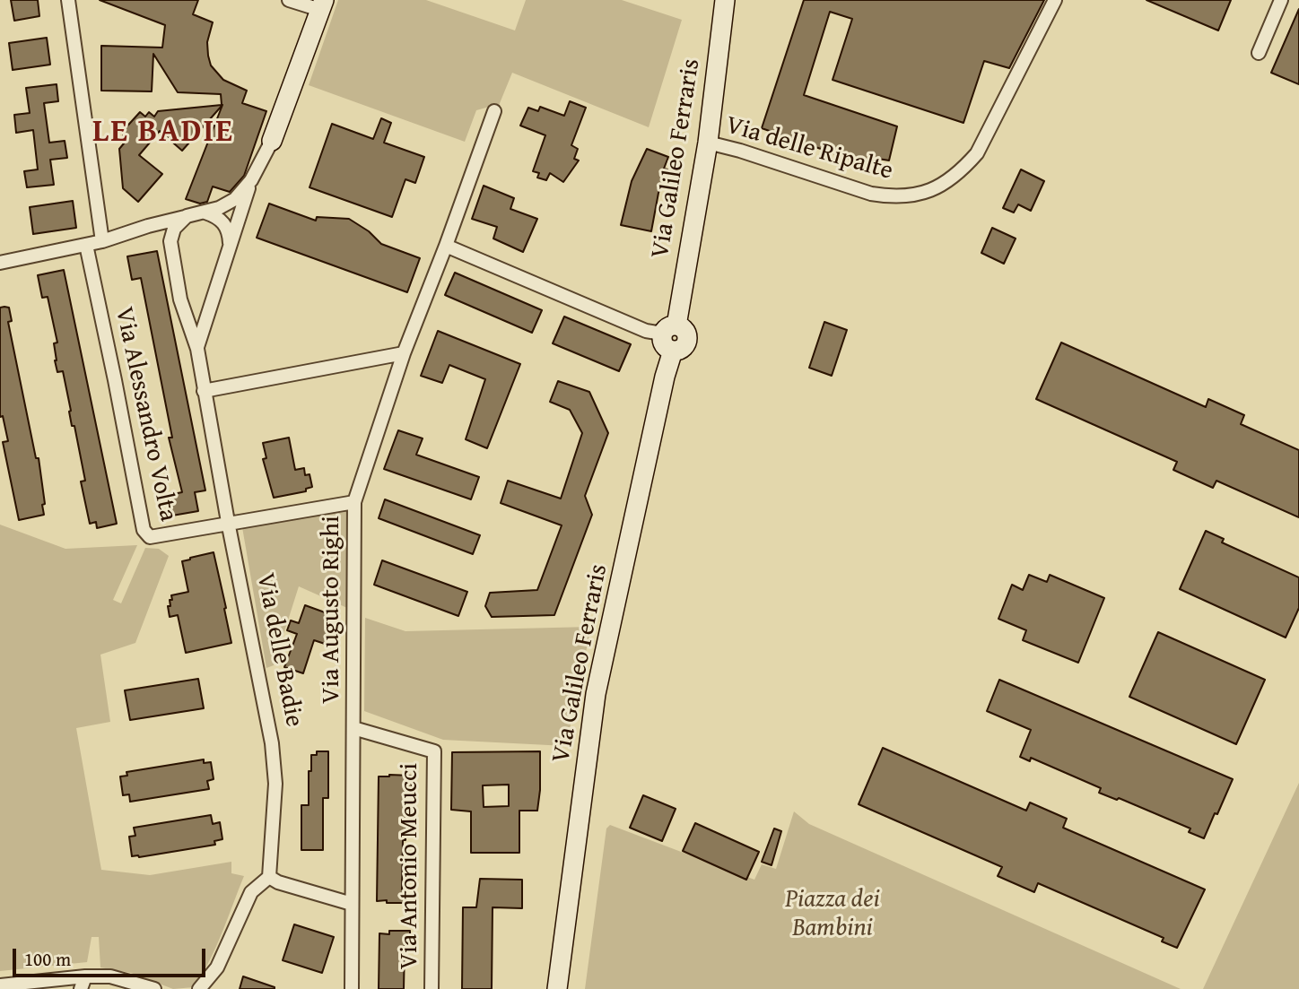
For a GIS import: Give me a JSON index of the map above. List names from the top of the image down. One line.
{"streets":{"street":["Via delle Ripalte","Via Galileo Ferraris","Via Alessandro Volta","Via Augusto Righi","Via delle Badie","Via Antonio Meucci"]},"crossings":[["Via delle Ripalte","Via Galileo Ferraris"],["Via Alessandro Volta","Via Augusto Righi"],["Via Alessandro Volta","Via delle Badie"],["Via Augusto Righi","Via Antonio Meucci"]],"districts":["LE BADIE"],"parks":["Piazza dei Bambini"],"scale_bar":"100 m"}
